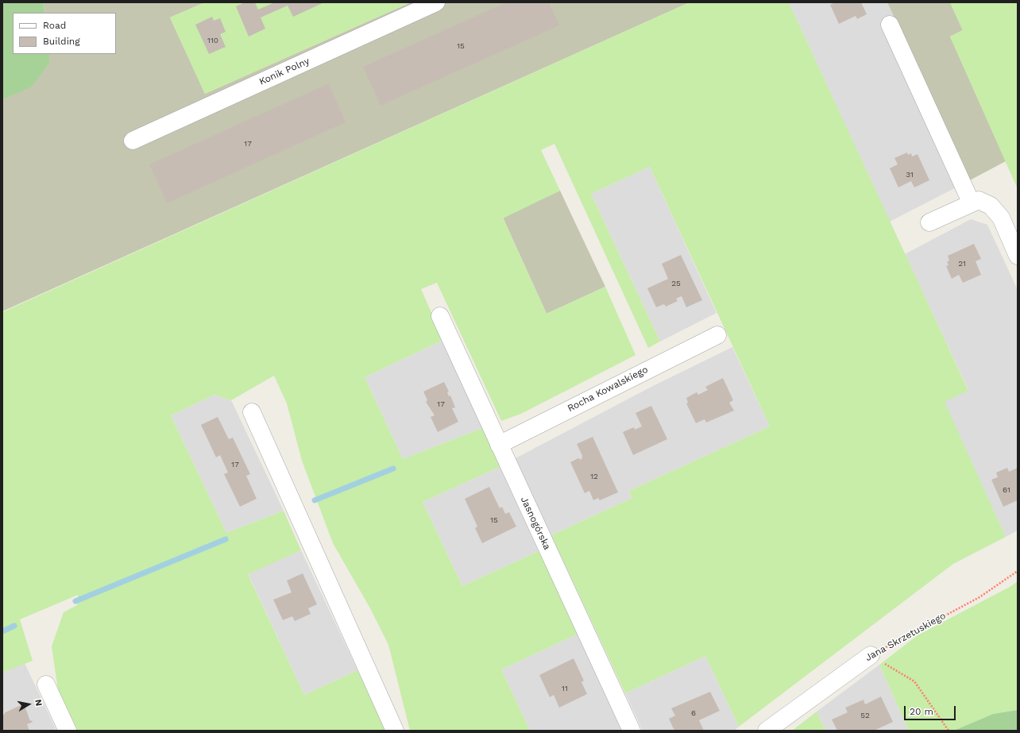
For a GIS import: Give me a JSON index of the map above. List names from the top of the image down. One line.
{"streets":{"street":["Konik Polny","Rocha Kowalskiego","Jasnogórska","Jana Skrzetuskiego"]},"crossings":[["Rocha Kowalskiego","Jasnogórska"]],"house_numbers":["110","15","17","31","21","25","17","17","12","61","15","11","6","52"],"legend":["Road","Building"],"scale_bar":"20 m","north":"right"}
